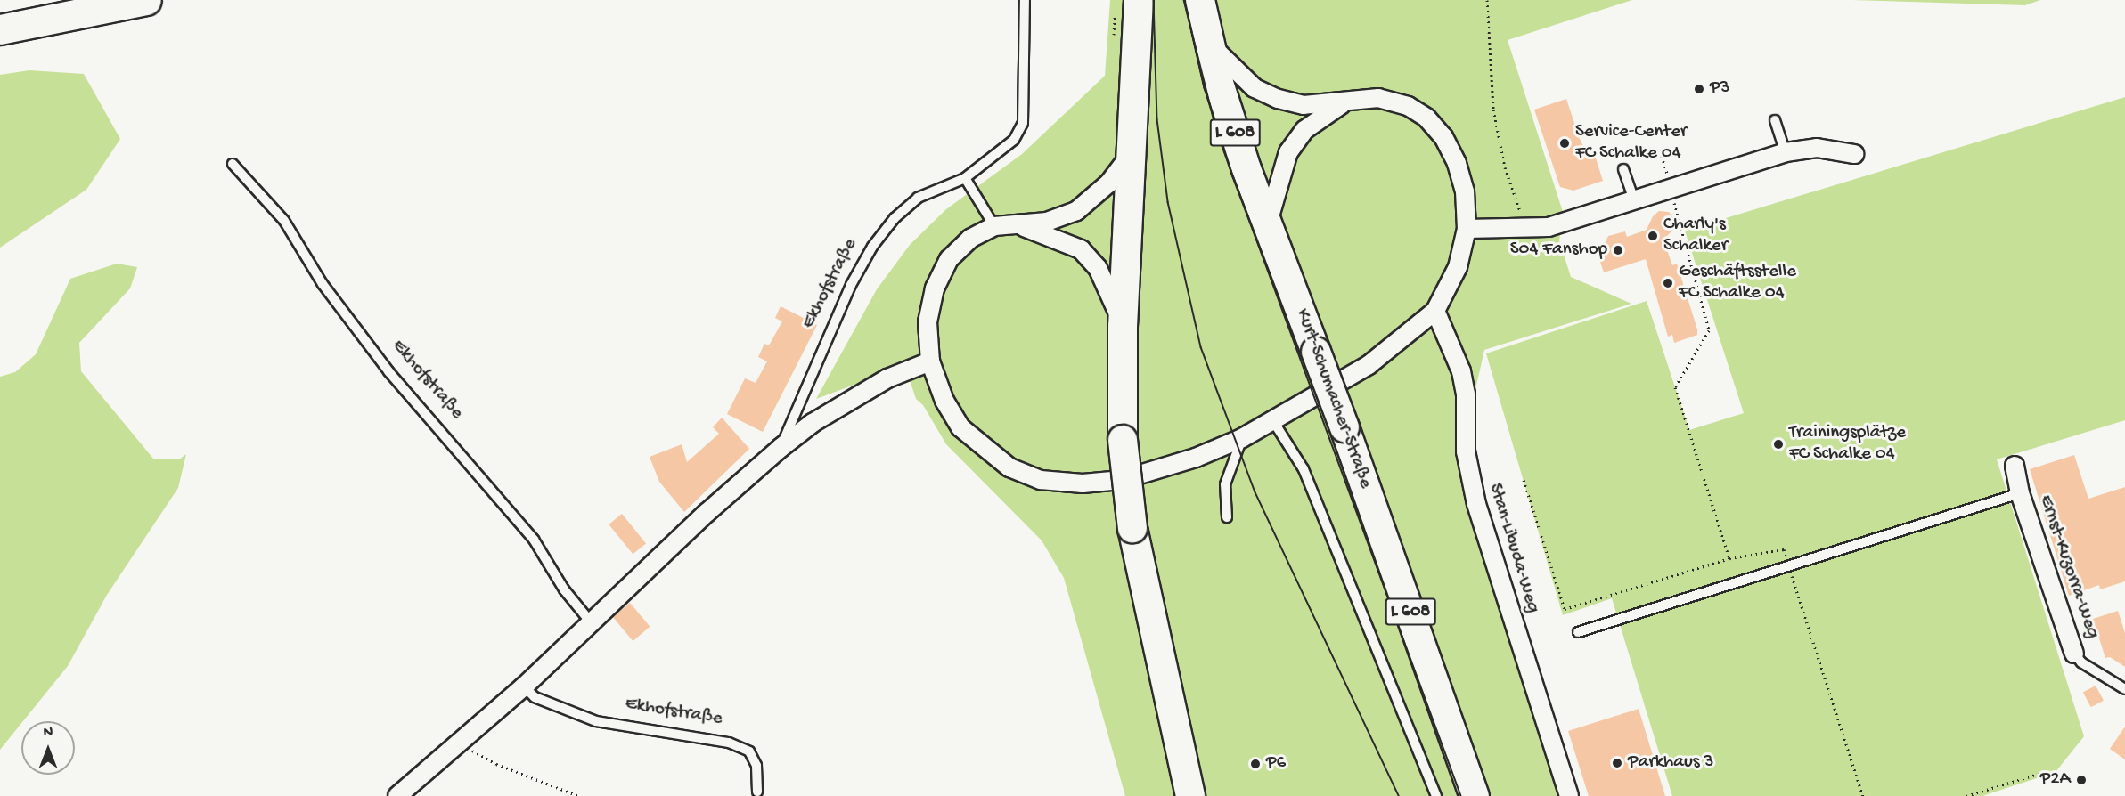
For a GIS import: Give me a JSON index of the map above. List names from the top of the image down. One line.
{"streets":{"main road":["L 608","Kurt-Schumacher-Straße"],"street":["Ekhofstraße","Stan-Libuda-Weg","Ernst-Kuzorra-Weg"]},"places":["P3","Service-Center FC Schalke 04","Charly's Schalker","S04 Fanshop","Geschäftsstelle FC Schalke 04","Trainingsplätze FC Schalke 04","Parkhaus 3","P6","P2A"],"north":"top"}
